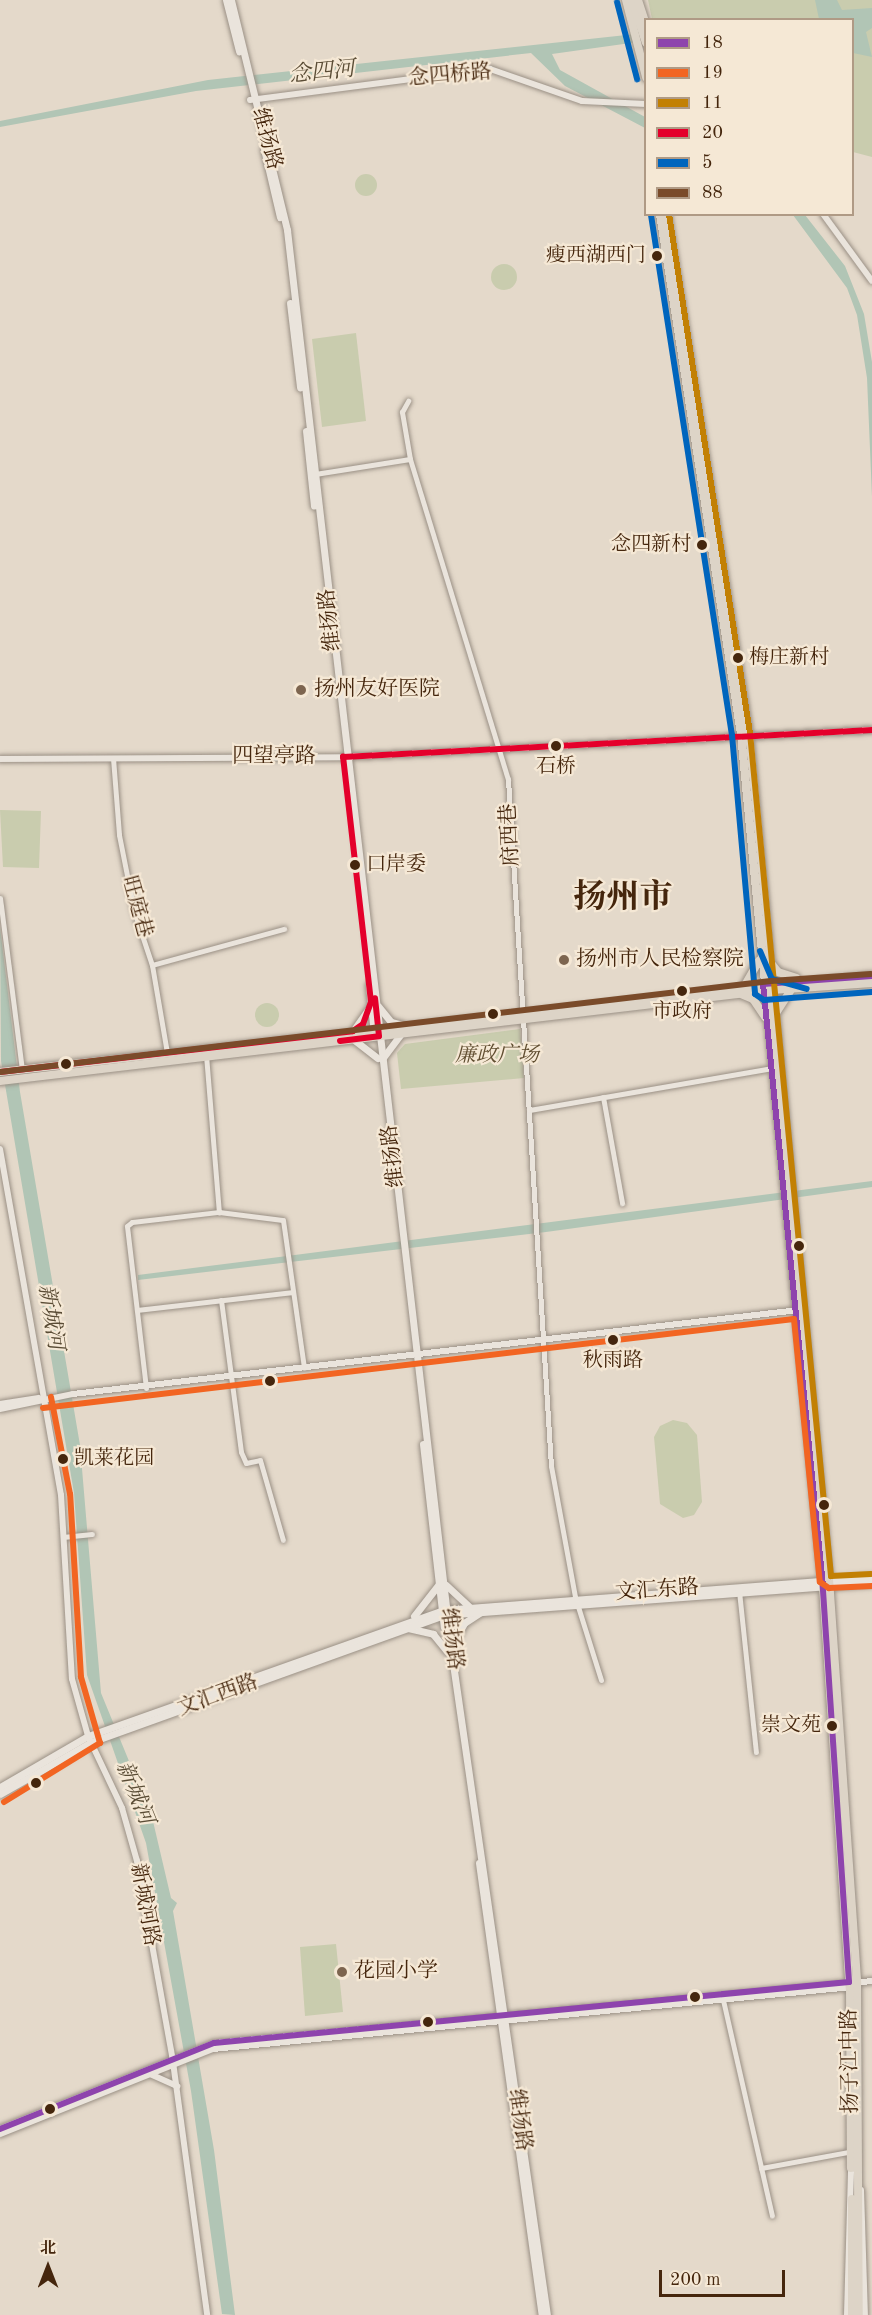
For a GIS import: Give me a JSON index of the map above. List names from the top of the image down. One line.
{"streets":{"main road":["维扬路","文汇东路","文汇西路","扬子江中路"],"street":["念四桥路","四望亭路","府西巷","旺庭巷","新城河路"]},"crossings":[["念四桥路","维扬路"],["维扬路","四望亭路"],["维扬路","文汇东路"],["维扬路","文汇西路"],["四望亭路","府西巷"],["四望亭路","旺庭巷"],["府西巷","文汇东路"],["文汇东路","文汇西路"],["文汇东路","扬子江中路"],["文汇西路","新城河路"]],"districts":["扬州市"],"water":["念四河","新城河"],"parks":["廉政广场"],"places":["瘦西湖西门","念四新村","梅庄新村","扬州友好医院","石桥","口岸委","扬州市人民检察院","市政府","秋雨路","凯莱花园","崇文苑","花园小学"],"lines":["transit line 5","transit line 11","transit line 20","transit line 88","transit line 18","transit line 19"],"legend":["18","19","11","20","5","88"],"scale_bar":"200 m","north":"top"}
